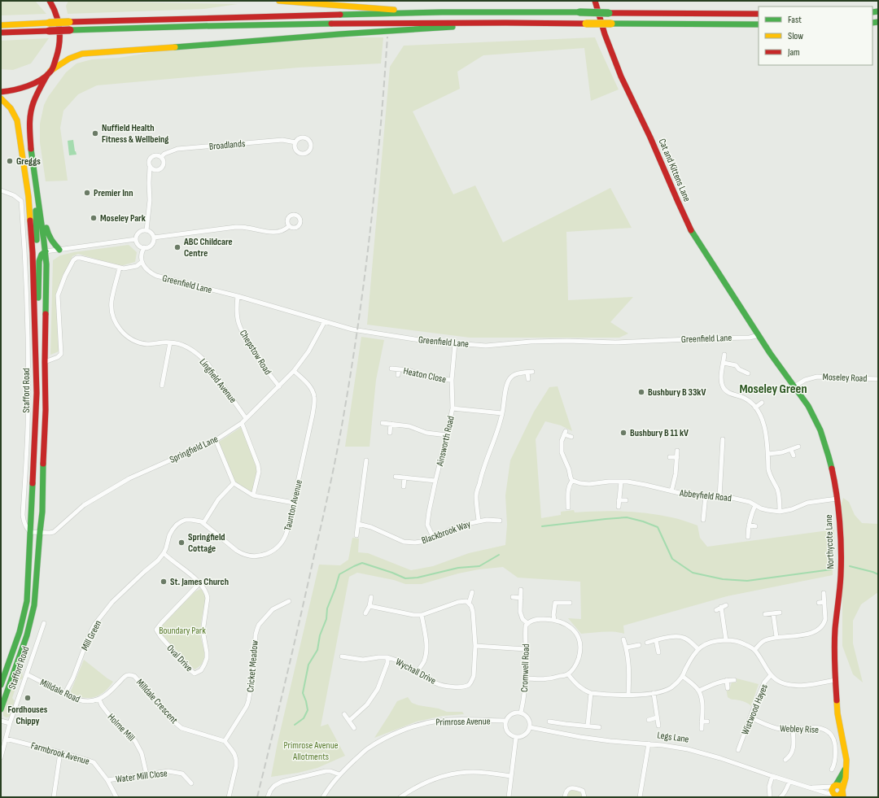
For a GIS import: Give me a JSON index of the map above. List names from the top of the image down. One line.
{"streets":{"main road":["Cat and Kittens Lane","Stafford Road","Northycote Lane"],"street":["Broadlands","Greenfield Lane","Chepstow Road","Heaton Close","Moseley Road","Lingfield Avenue","Ainsworth Road","Springfield Lane","Abbeyfield Road","Taunton Avenue","Blackbrook Way","Mill Green","Oval Drive","Cricket Meadow","Cromwell Road","Wychall Drive","Milldale Road","Milldale Crescent","Wistwood Hayes","Primrose Avenue","Holme Mill","Webley Rise","Legs Lane","Farmbrook Avenue","Water Mill Close"]},"crossings":[["Cat and Kittens Lane","Greenfield Lane"],["Cat and Kittens Lane","Northycote Lane"],["Greenfield Lane","Chepstow Road"],["Greenfield Lane","Ainsworth Road"],["Greenfield Lane","Springfield Lane"],["Greenfield Lane","Northycote Lane"],["Chepstow Road","Springfield Lane"],["Heaton Close","Ainsworth Road"],["Moseley Road","Northycote Lane"],["Lingfield Avenue","Stafford Road"],["Lingfield Avenue","Springfield Lane"],["Stafford Road","Springfield Lane"],["Stafford Road","Milldale Road"],["Stafford Road","Farmbrook Avenue"],["Ainsworth Road","Blackbrook Way"],["Springfield Lane","Taunton Avenue"],["Abbeyfield Road","Northycote Lane"],["Northycote Lane","Legs Lane"],["Mill Green","Oval Drive"],["Mill Green","Milldale Road"],["Cricket Meadow","Milldale Crescent"],["Cromwell Road","Primrose Avenue"],["Cromwell Road","Legs Lane"],["Milldale Road","Milldale Crescent"],["Milldale Road","Holme Mill"],["Milldale Crescent","Holme Mill"],["Wistwood Hayes","Webley Rise"],["Primrose Avenue","Legs Lane"],["Holme Mill","Water Mill Close"],["Farmbrook Avenue","Water Mill Close"]],"districts":["Moseley Green"],"parks":["Boundary Park","Primrose Avenue Allotments"],"places":["Nuffield Health Fitness & Wellbeing","Greggs","Premier Inn","Moseley Park","ABC Childcare Centre","Bushbury B 33kV","Bushbury B 11 kV","Springfield Cottage","St. James Church","Fordhouses Chippy"],"legend":["Fast","Slow","Jam"]}
